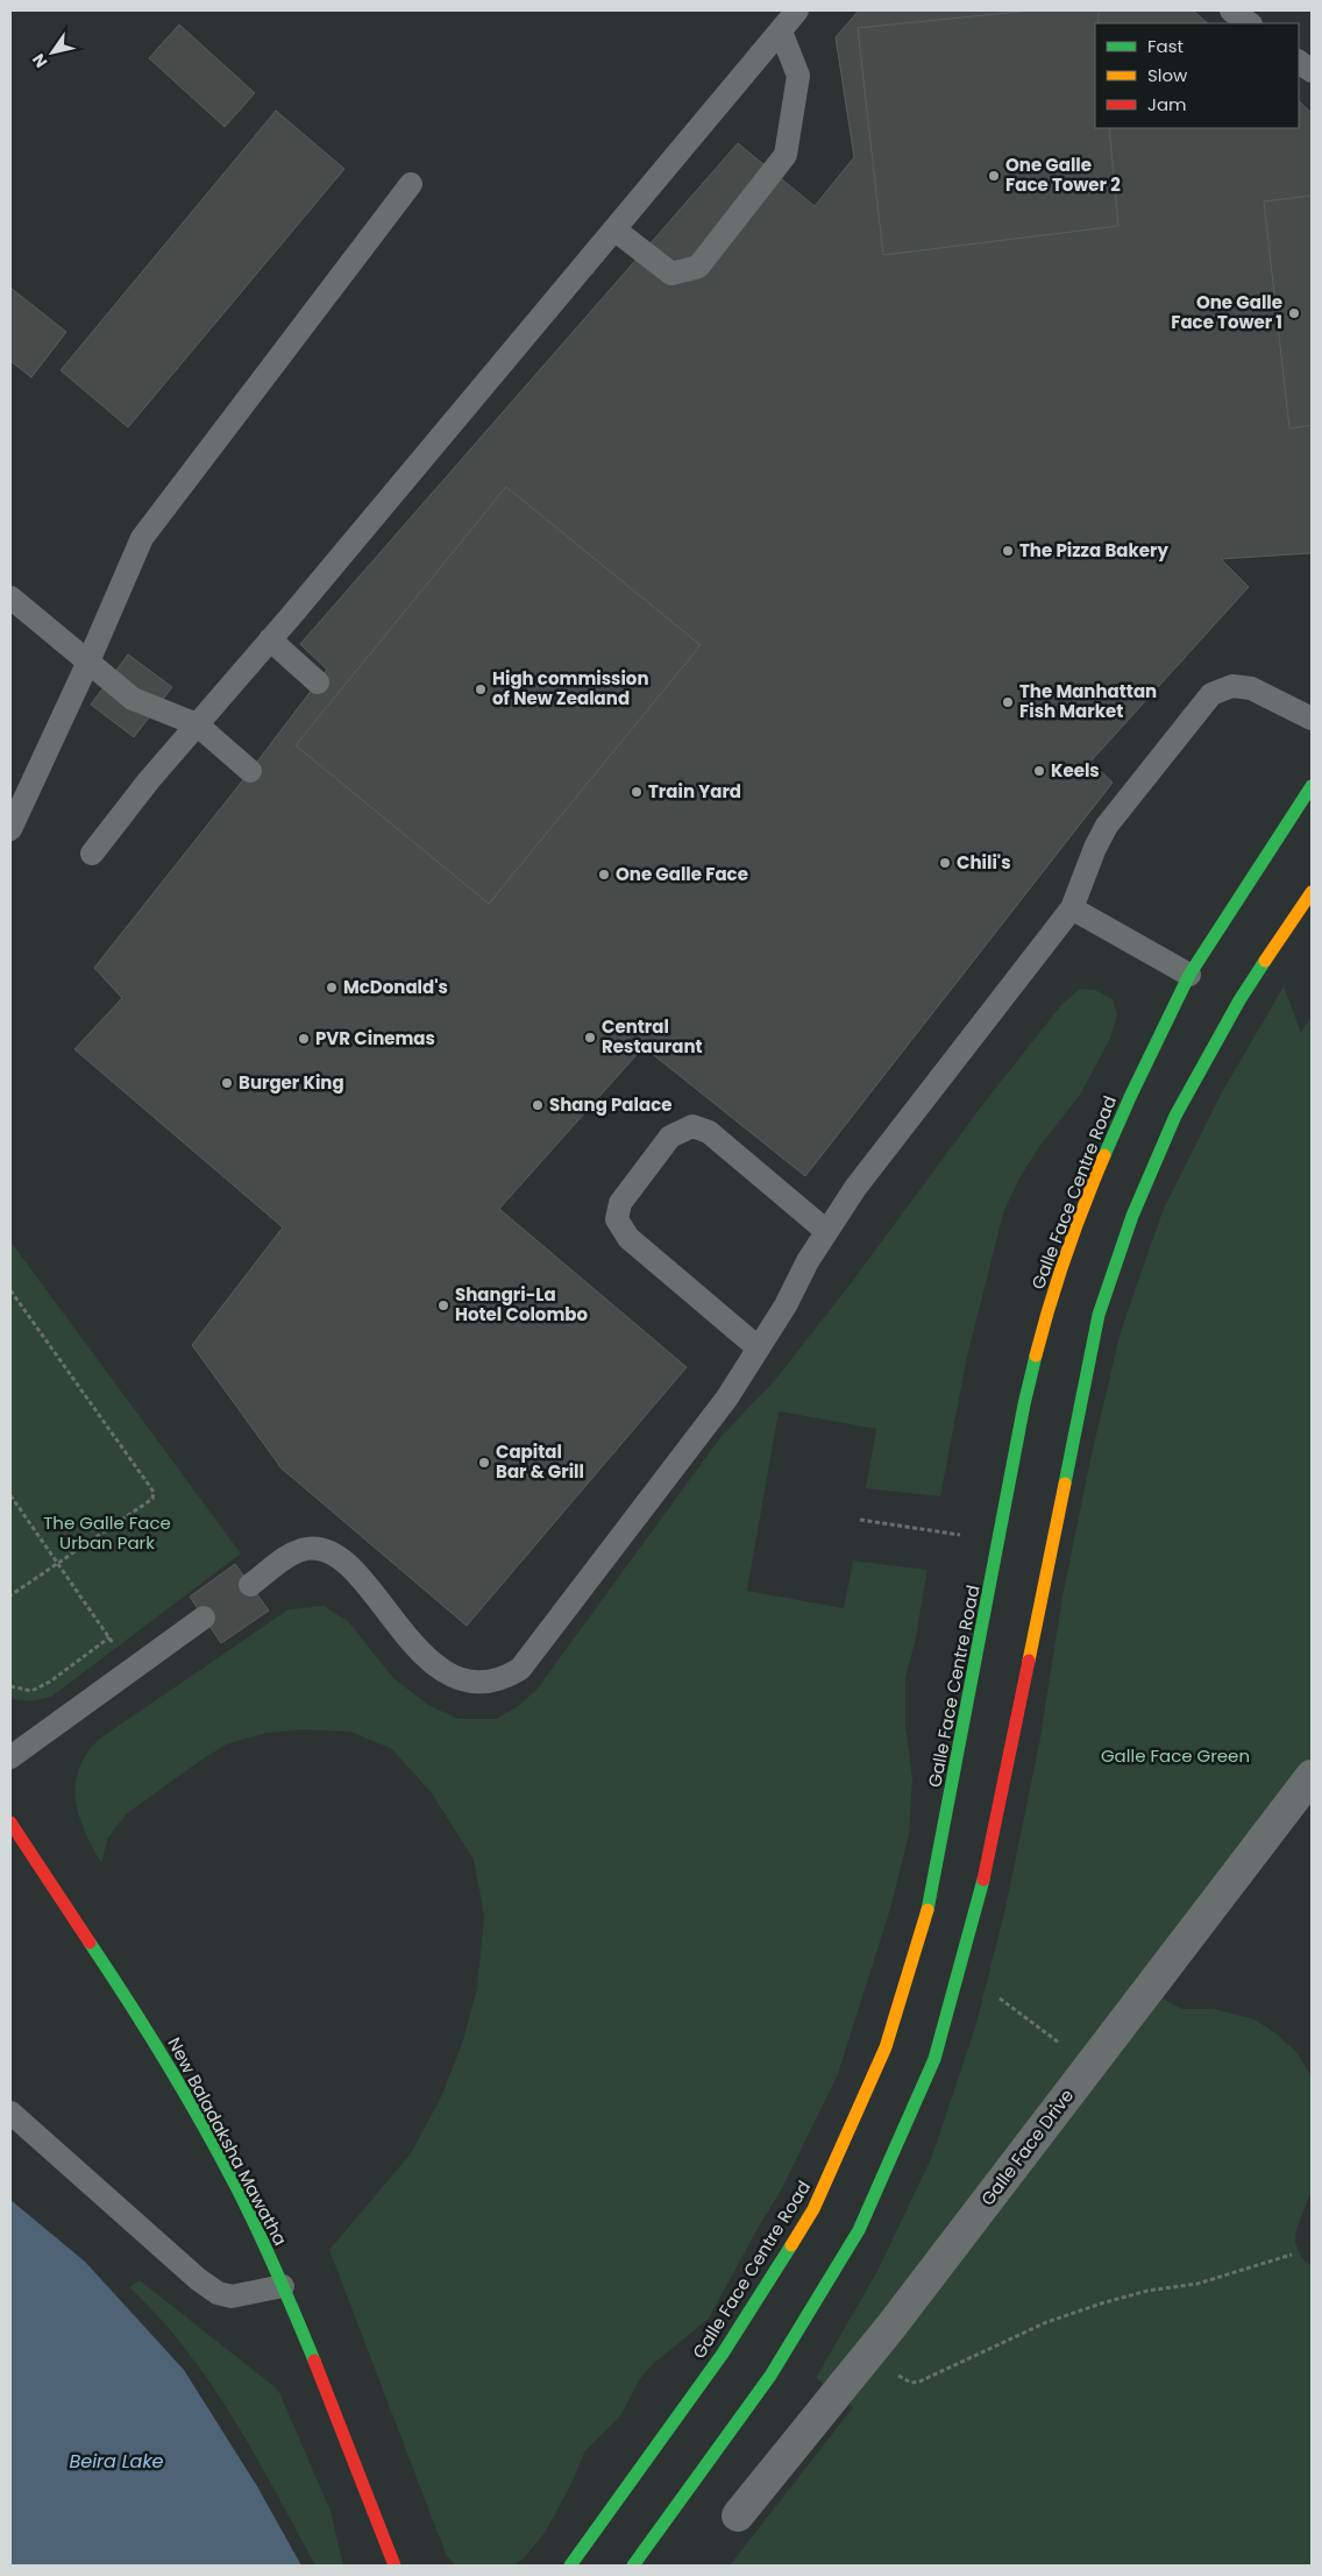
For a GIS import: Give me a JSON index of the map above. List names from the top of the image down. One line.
{"streets":{"main road":["Galle Face Centre Road","New Baladaksha Mawatha"],"street":["Galle Face Drive"]},"water":["Beira Lake"],"parks":["The Galle Face Urban Park","Galle Face Green"],"places":["One Galle Face Tower 2","One Galle Face Tower 1","The Pizza Bakery","High commission of New Zealand","The Manhattan Fish Market","Keels","Train Yard","Chili's","One Galle Face","McDonald's","Central Restaurant","PVR Cinemas","Burger King","Shang Palace","Shangri-La Hotel Colombo","Capital Bar & Grill"],"legend":["Fast","Slow","Jam"],"north":"bottom left"}
